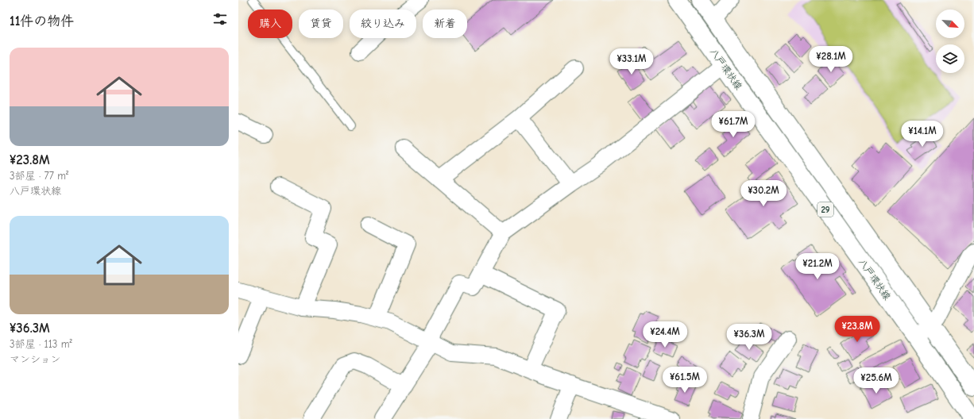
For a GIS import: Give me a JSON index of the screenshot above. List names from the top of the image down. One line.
{"streets":{"main road":["八戸環状線","29"]},"north":"bottom right","page":{"heading":"11件の物件","chip":["購入","賃貸","絞り込み","新着"],"list":[{"name":"¥23.8M","note":"3部屋 · 77 m² · 八戸環状線"},{"name":"¥36.3M","note":"3部屋 · 113 m² · マンション"}],"price":["¥28.1M","¥33.1M","¥61.7M","¥14.1M","¥30.2M","¥21.2M","¥23.8M","¥24.4M","¥36.3M","¥61.5M","¥25.6M"]}}
